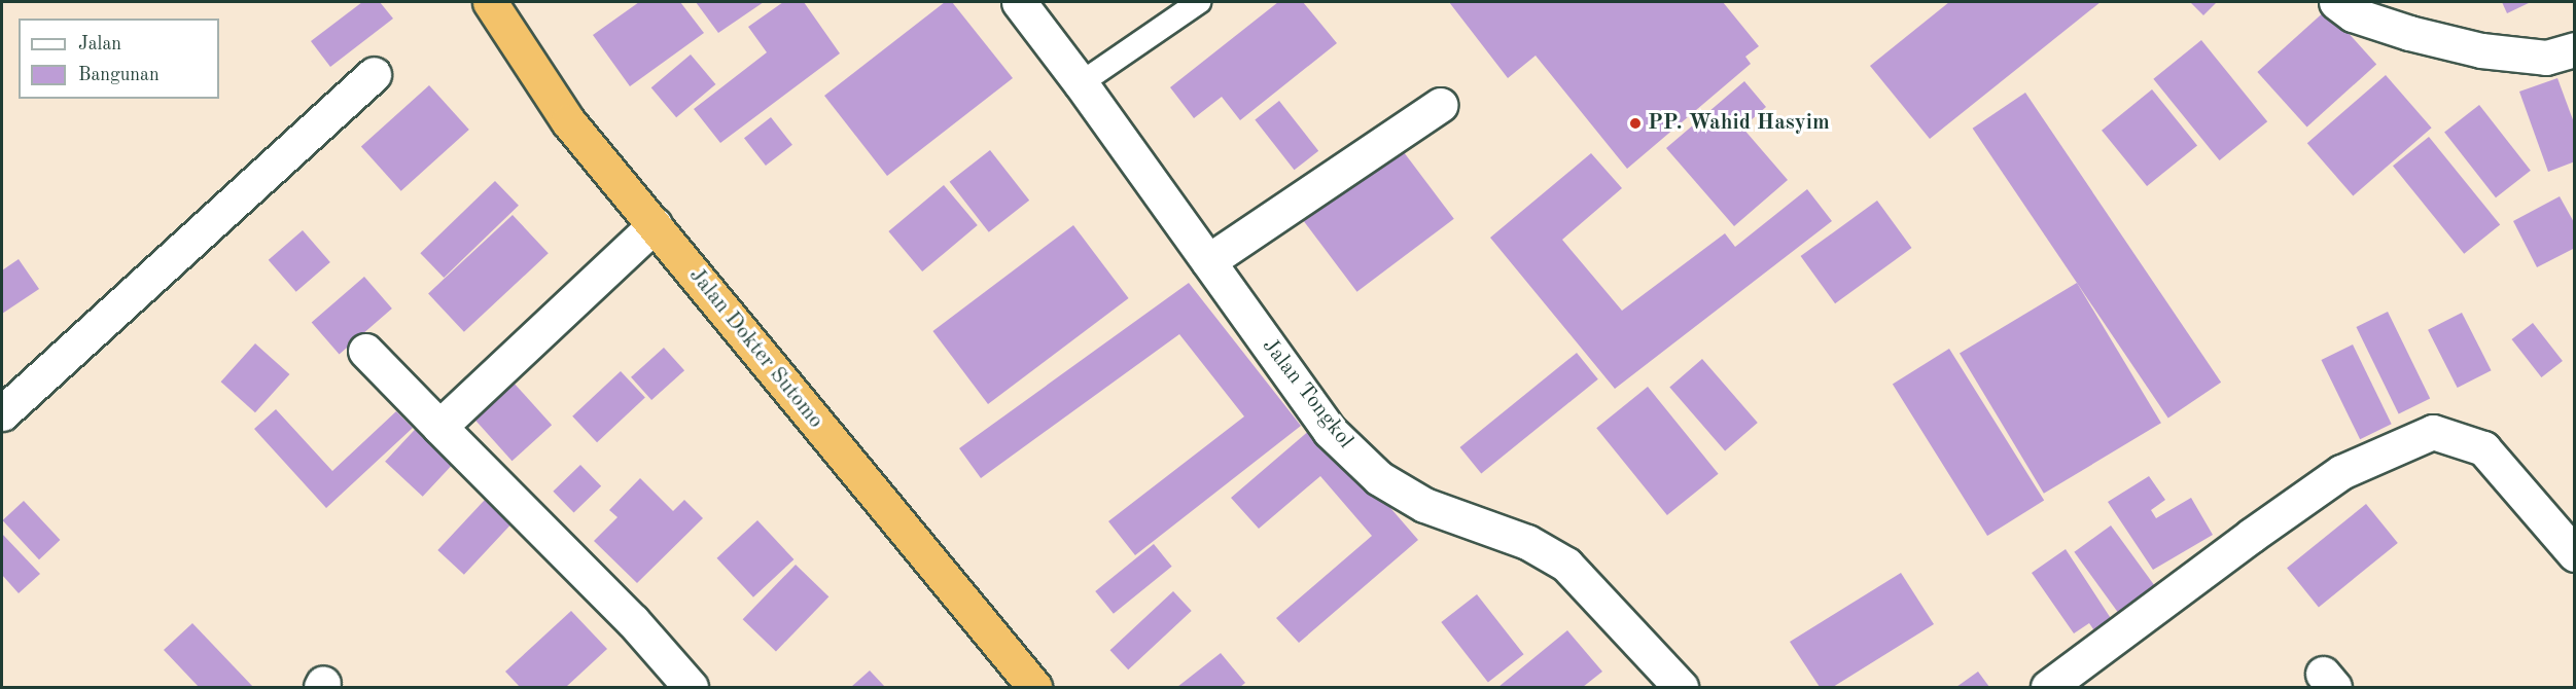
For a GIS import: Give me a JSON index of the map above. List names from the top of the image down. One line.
{"streets":{"highway":["Jalan Dokter Sutomo"],"street":["Jalan Tongkol"]},"places":["PP. Wahid Hasyim"],"legend":["Jalan","Bangunan"]}
